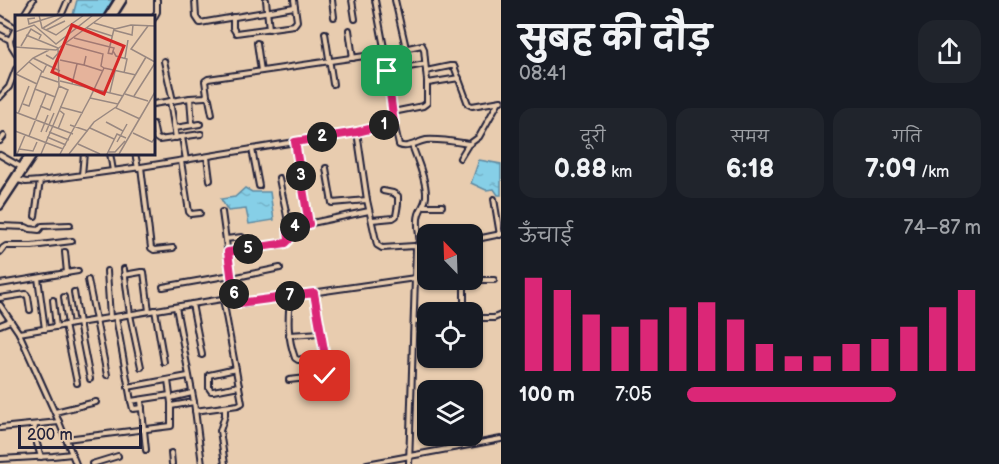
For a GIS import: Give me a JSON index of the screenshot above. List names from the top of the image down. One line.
{"scale_bar":"200 m","north":"top left","page":{"heading":["सुबह की दौड़","08:41"],"stats":[["दूरी","0.88 km"],["समय","6:18"],["गति","7:09 /km"]],"pins":["1","2","3","4","5","6","7"],"chart":["ऊँचाई","74–87 m"],"list":[{"name":"100 m","note":"7:05"}],"scale":"200 m"}}
